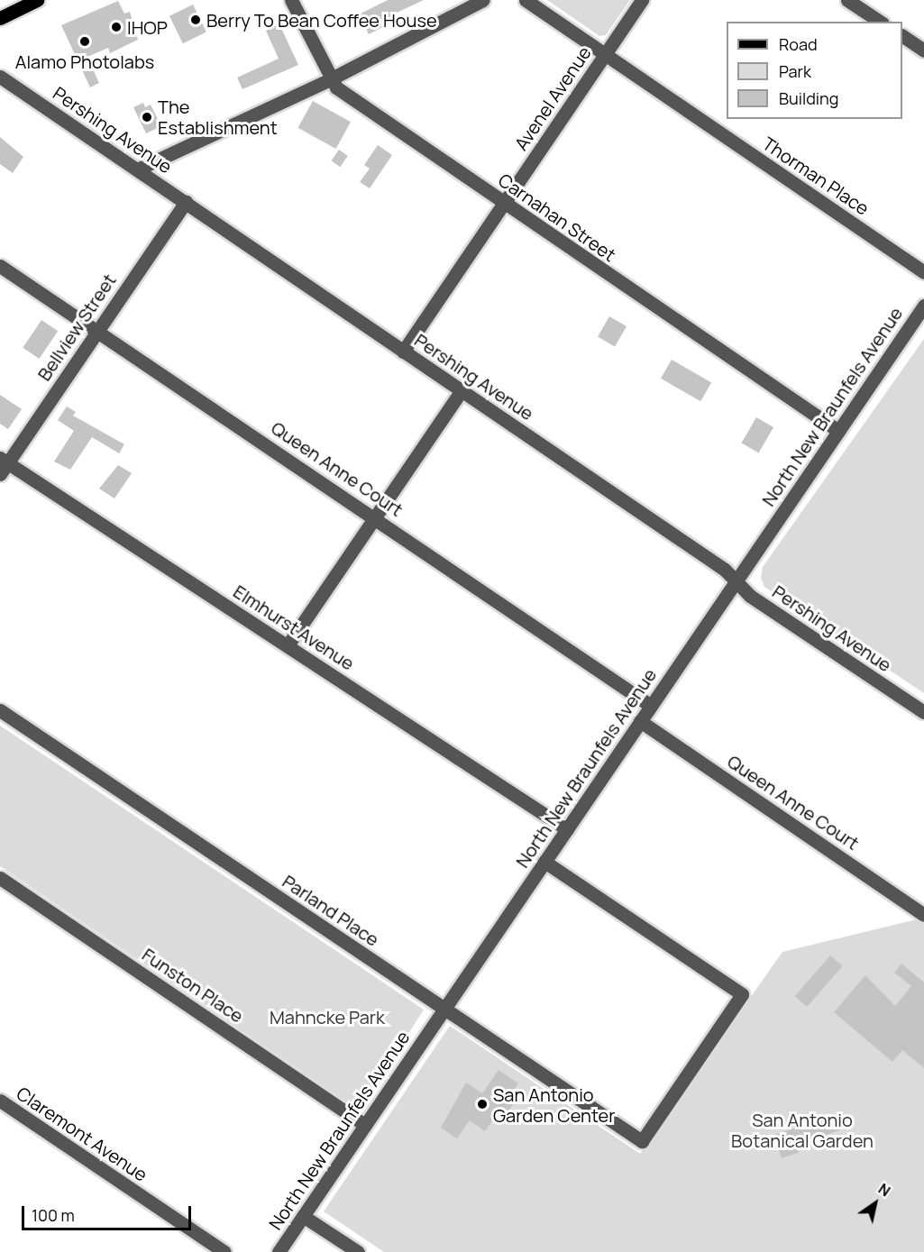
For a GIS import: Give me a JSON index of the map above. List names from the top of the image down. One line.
{"streets":{"street":["Avenel Avenue","Pershing Avenue","Thorman Place","Carnahan Street","Bellview Street","North New Braunfels Avenue","Queen Anne Court","Elmhurst Avenue","Parland Place","Funston Place","Claremont Avenue"]},"crossings":[["Avenel Avenue","Pershing Avenue"],["Avenel Avenue","Thorman Place"],["Avenel Avenue","Carnahan Street"],["Pershing Avenue","Bellview Street"],["Pershing Avenue","North New Braunfels Avenue"],["Carnahan Street","North New Braunfels Avenue"],["Bellview Street","Queen Anne Court"],["Bellview Street","Elmhurst Avenue"],["North New Braunfels Avenue","Queen Anne Court"],["North New Braunfels Avenue","Elmhurst Avenue"],["North New Braunfels Avenue","Parland Place"],["North New Braunfels Avenue","Funston Place"]],"parks":["Mahncke Park","San Antonio Botanical Garden"],"places":["Berry To Bean Coffee House","IHOP","Alamo Photolabs","The Establishment","San Antonio Garden Center"],"legend":["Road","Park","Building"],"scale_bar":"100 m","north":"top right"}
